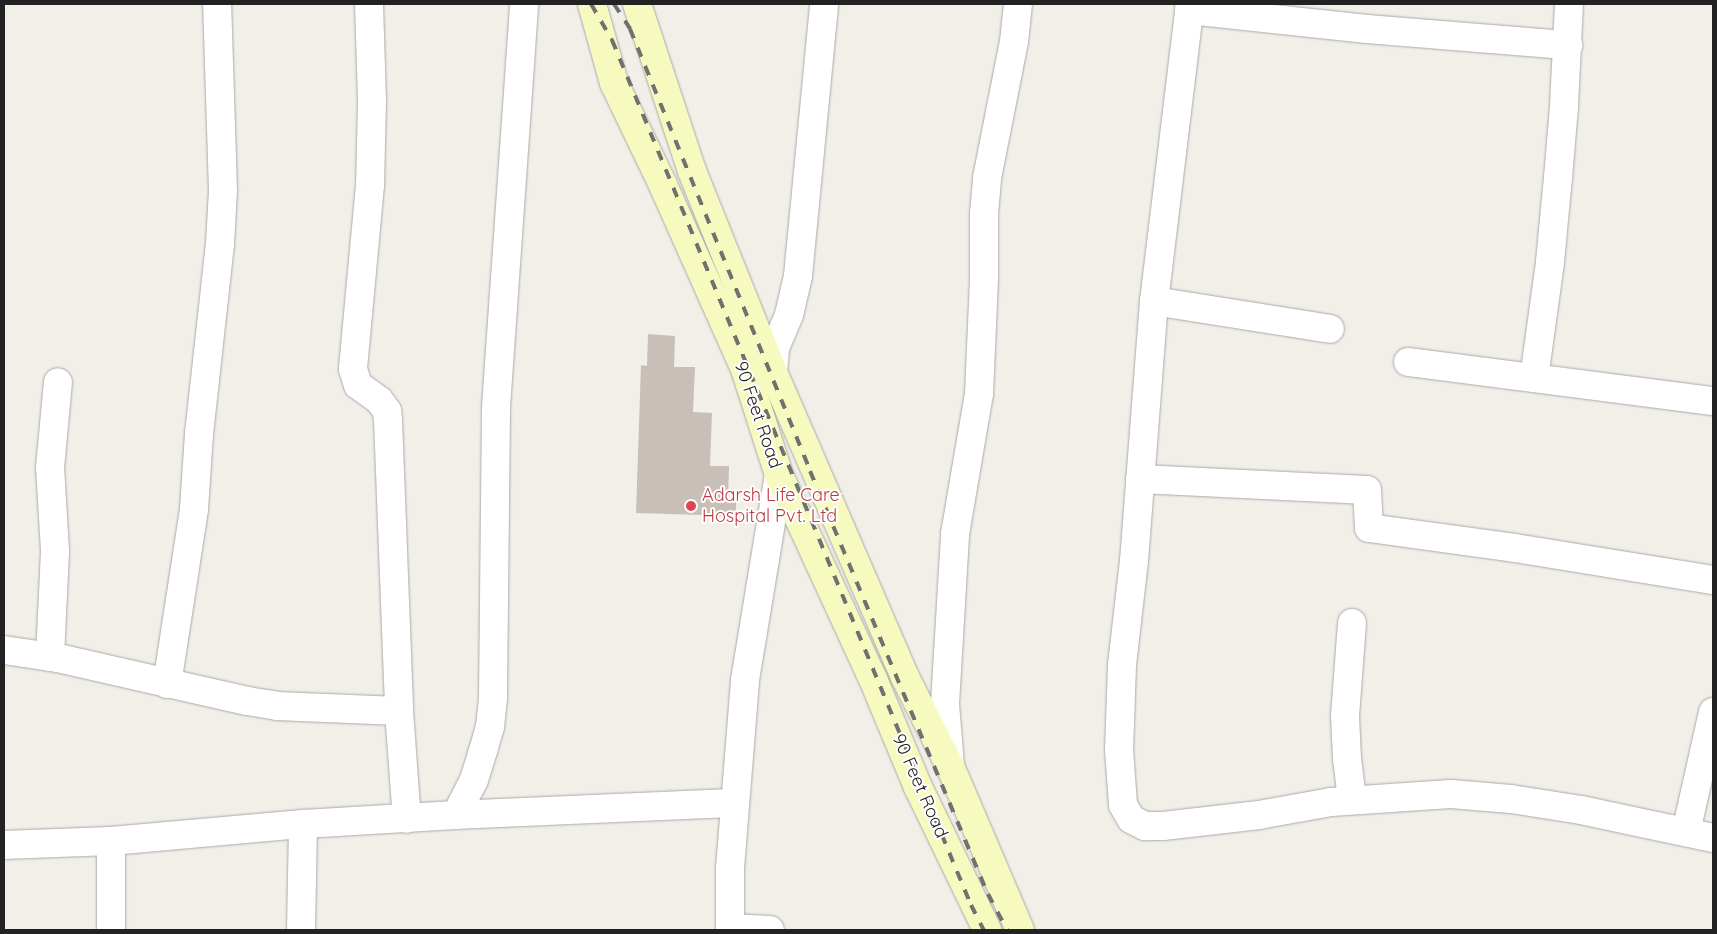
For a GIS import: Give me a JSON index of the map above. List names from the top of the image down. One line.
{"streets":{"main road":["90 Feet Road"]},"places":["Adarsh Life Care Hospital Pvt. Ltd"]}
